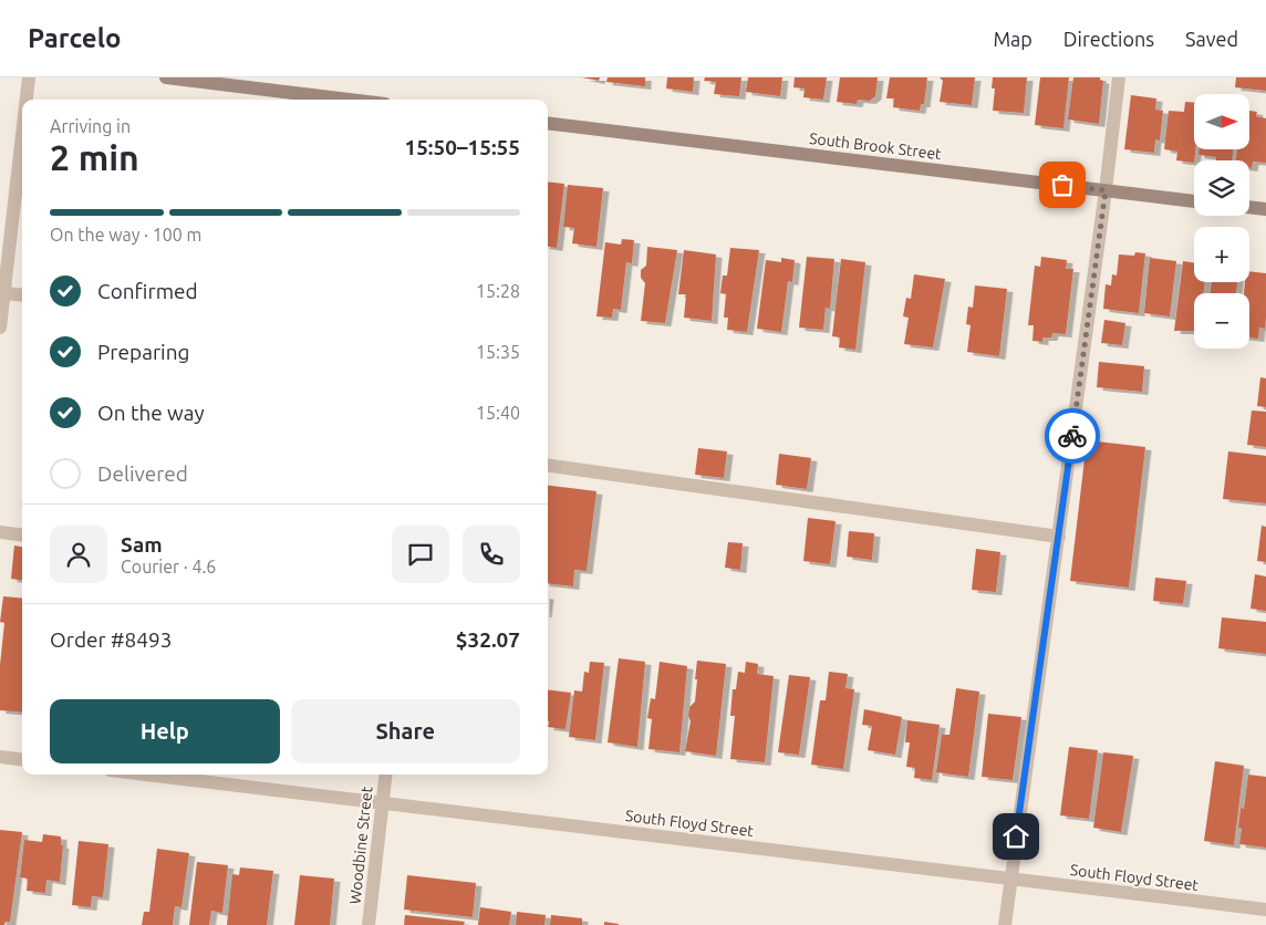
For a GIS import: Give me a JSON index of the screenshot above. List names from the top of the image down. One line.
{"streets":{"street":["South Brook Street","South Floyd Street","Woodbine Street"]},"crossings":[["South Floyd Street","Woodbine Street"]],"north":"right","page":{"header":"Parcelo","nav":["Map","Directions","Saved"],"map_buttons":["+","−"],"heading":["2 min","Arriving in","15:50–15:55"],"panel":["Sam","Courier · 4.6","Order #8493","$32.07"],"bar":"On the way · 100 m","list":[["Confirmed","15:28"],["Preparing","15:35"],["On the way","15:40"],"Delivered"],"buttons":["Help","Share"]}}
